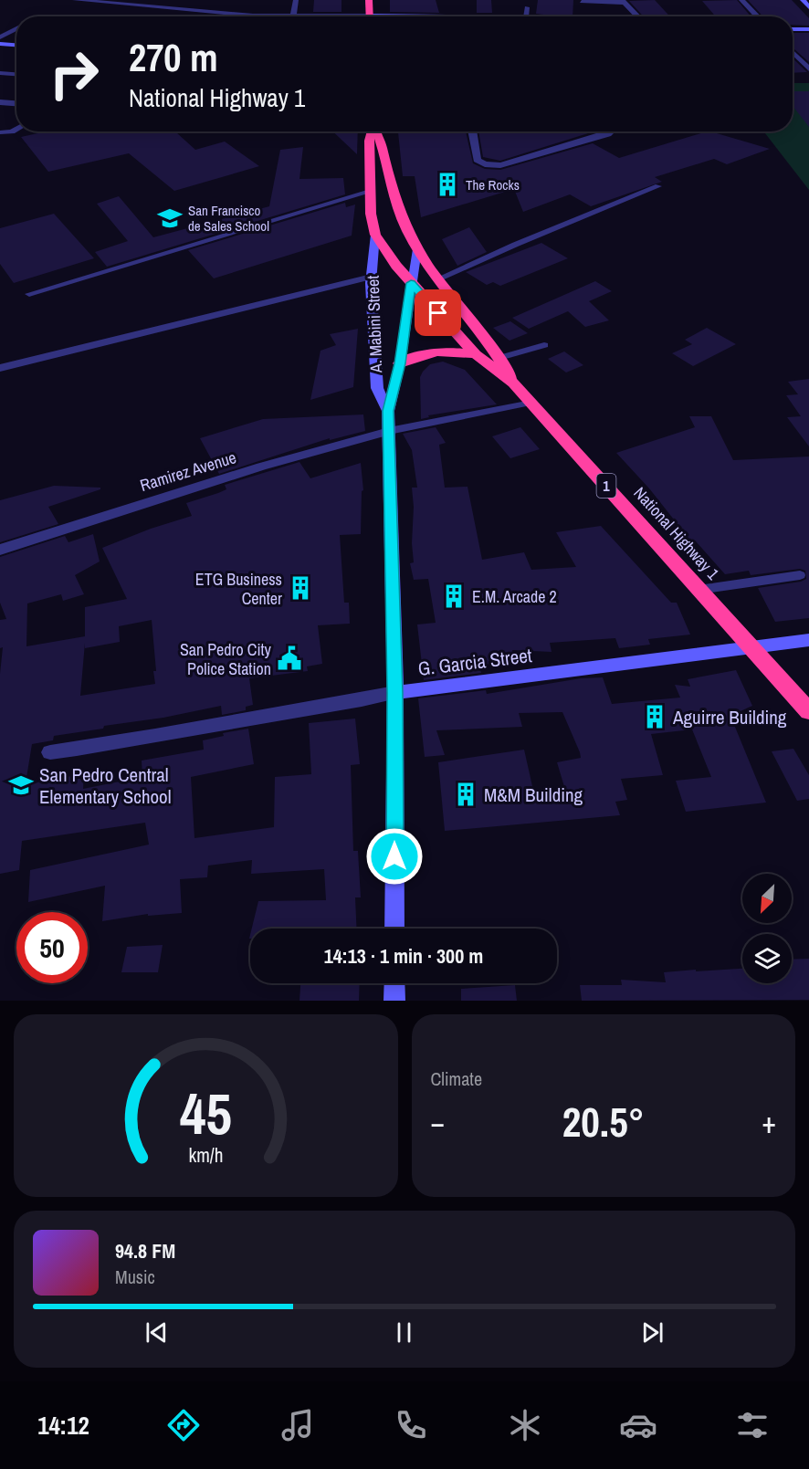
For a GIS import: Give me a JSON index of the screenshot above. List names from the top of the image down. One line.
{"streets":{"highway":["1","National Highway 1"],"main road":["A. Mabini Street","G. Garcia Street"],"street":["Ramirez Avenue"]},"crossings":[["A. Mabini Street","Ramirez Avenue"],["A. Mabini Street","National Highway 1"],["A. Mabini Street","G. Garcia Street"],["National Highway 1","G. Garcia Street"]],"places":{"building":["The Rocks","ETG Business Center","E.M. Arcade 2","Aguirre Building","M&M Building"],"school or university":["San Francisco de Sales School","San Pedro Central Elementary School"],"public building":["San Pedro City Police Station"]},"north":"bottom left","page":{"turn":["270 m","National Highway 1"],"limit":"50","trip":"14:13 · 1 min · 300 m","tile":"Climate","heat":["−","20.5°","+"],"song":["94.8 FM","Music"],"tabs":"14:12","gauge":["45","km/h"]}}
